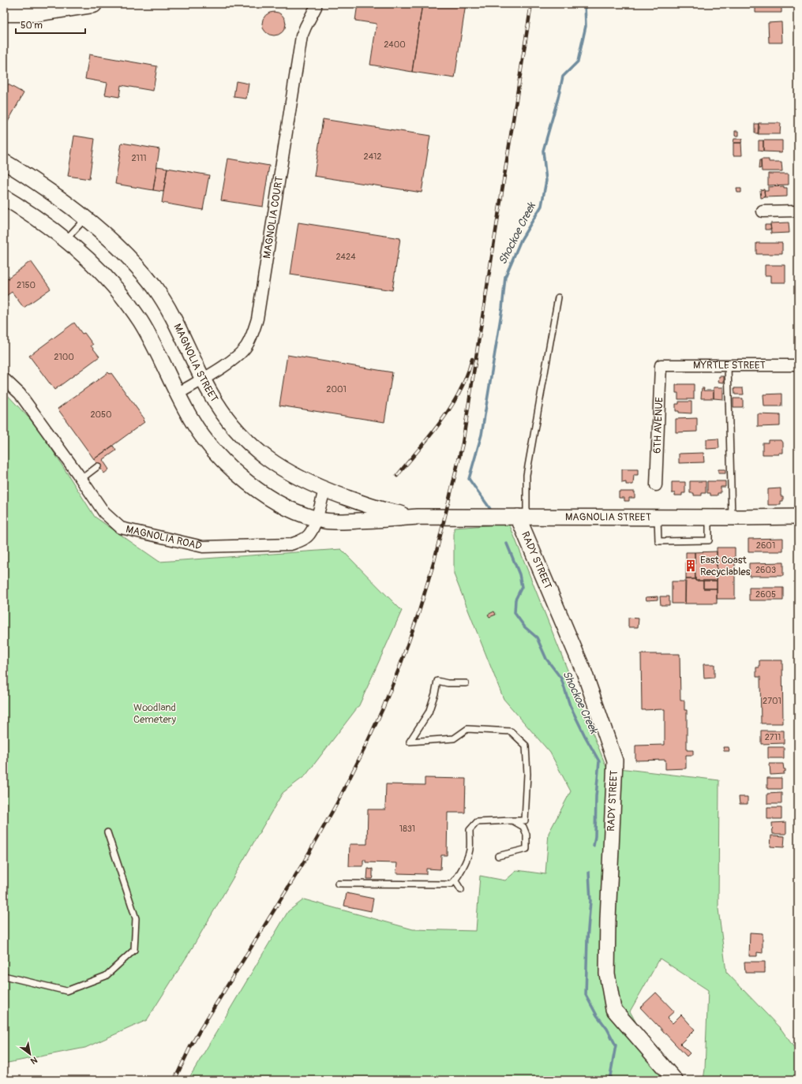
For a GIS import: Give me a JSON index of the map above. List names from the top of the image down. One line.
{"streets":{"main road":["MAGNOLIA STREET","RADY STREET"],"street":["MAGNOLIA COURT","MYRTLE STREET","6TH AVENUE","MAGNOLIA ROAD"]},"crossings":[["MAGNOLIA COURT","MAGNOLIA STREET"],["MAGNOLIA STREET","MAGNOLIA ROAD"],["MAGNOLIA STREET","RADY STREET"],["MYRTLE STREET","6TH AVENUE"]],"water":["Shockoe Creek"],"parks":["Woodland Cemetery"],"places":{"building":["East Coast Recyclables"]},"house_numbers":["2400","2412","2111","2424","2150","2100","2001","2050","2601","2603","2605","2701","2711","1831"],"scale_bar":"50 m","north":"bottom right"}
